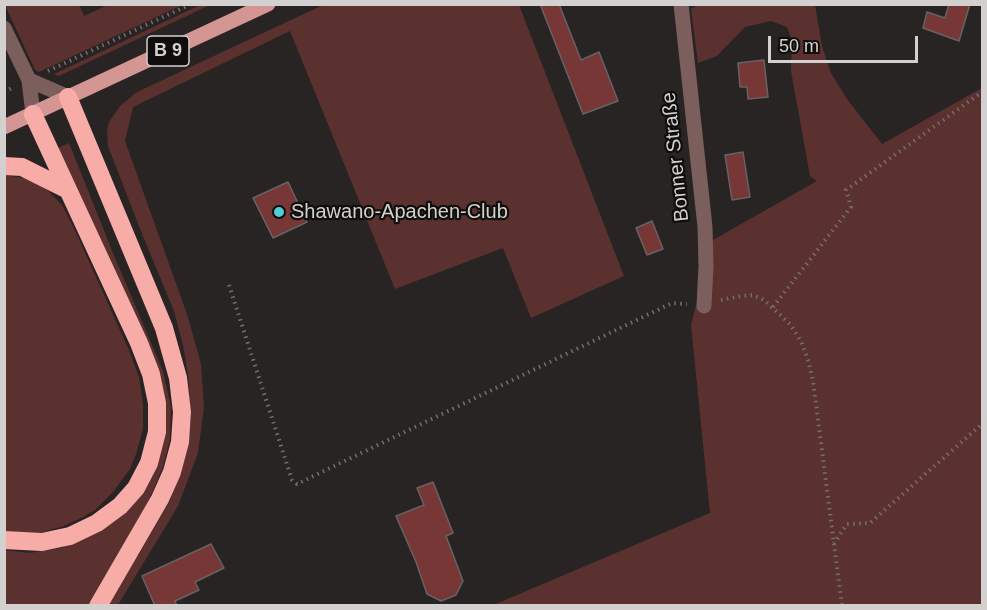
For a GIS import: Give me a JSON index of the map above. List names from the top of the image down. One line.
{"streets":{"main road":["B 9"],"street":["Bonner Straße"]},"places":["Shawano-Apachen-Club"],"scale_bar":"50 m"}
